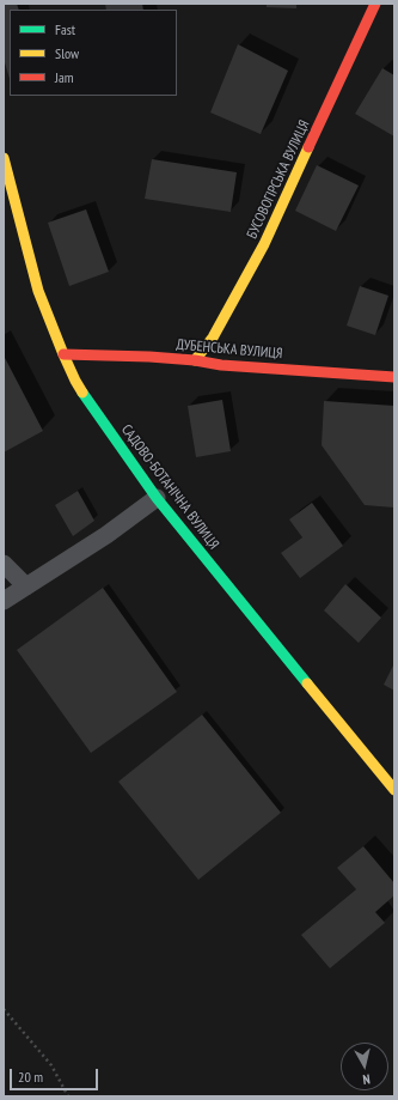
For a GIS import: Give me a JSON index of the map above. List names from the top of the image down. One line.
{"streets":{"street":["БУСОВОГІРСЬКА ВУЛИЦЯ","ДУБЕНСЬКА ВУЛИЦЯ","САДОВО-БОТАНІЧНА ВУЛИЦЯ"]},"crossings":[["БУСОВОГІРСЬКА ВУЛИЦЯ","ДУБЕНСЬКА ВУЛИЦЯ"],["ДУБЕНСЬКА ВУЛИЦЯ","САДОВО-БОТАНІЧНА ВУЛИЦЯ"]],"legend":["Fast","Slow","Jam"],"scale_bar":"20 m","north":"bottom"}
